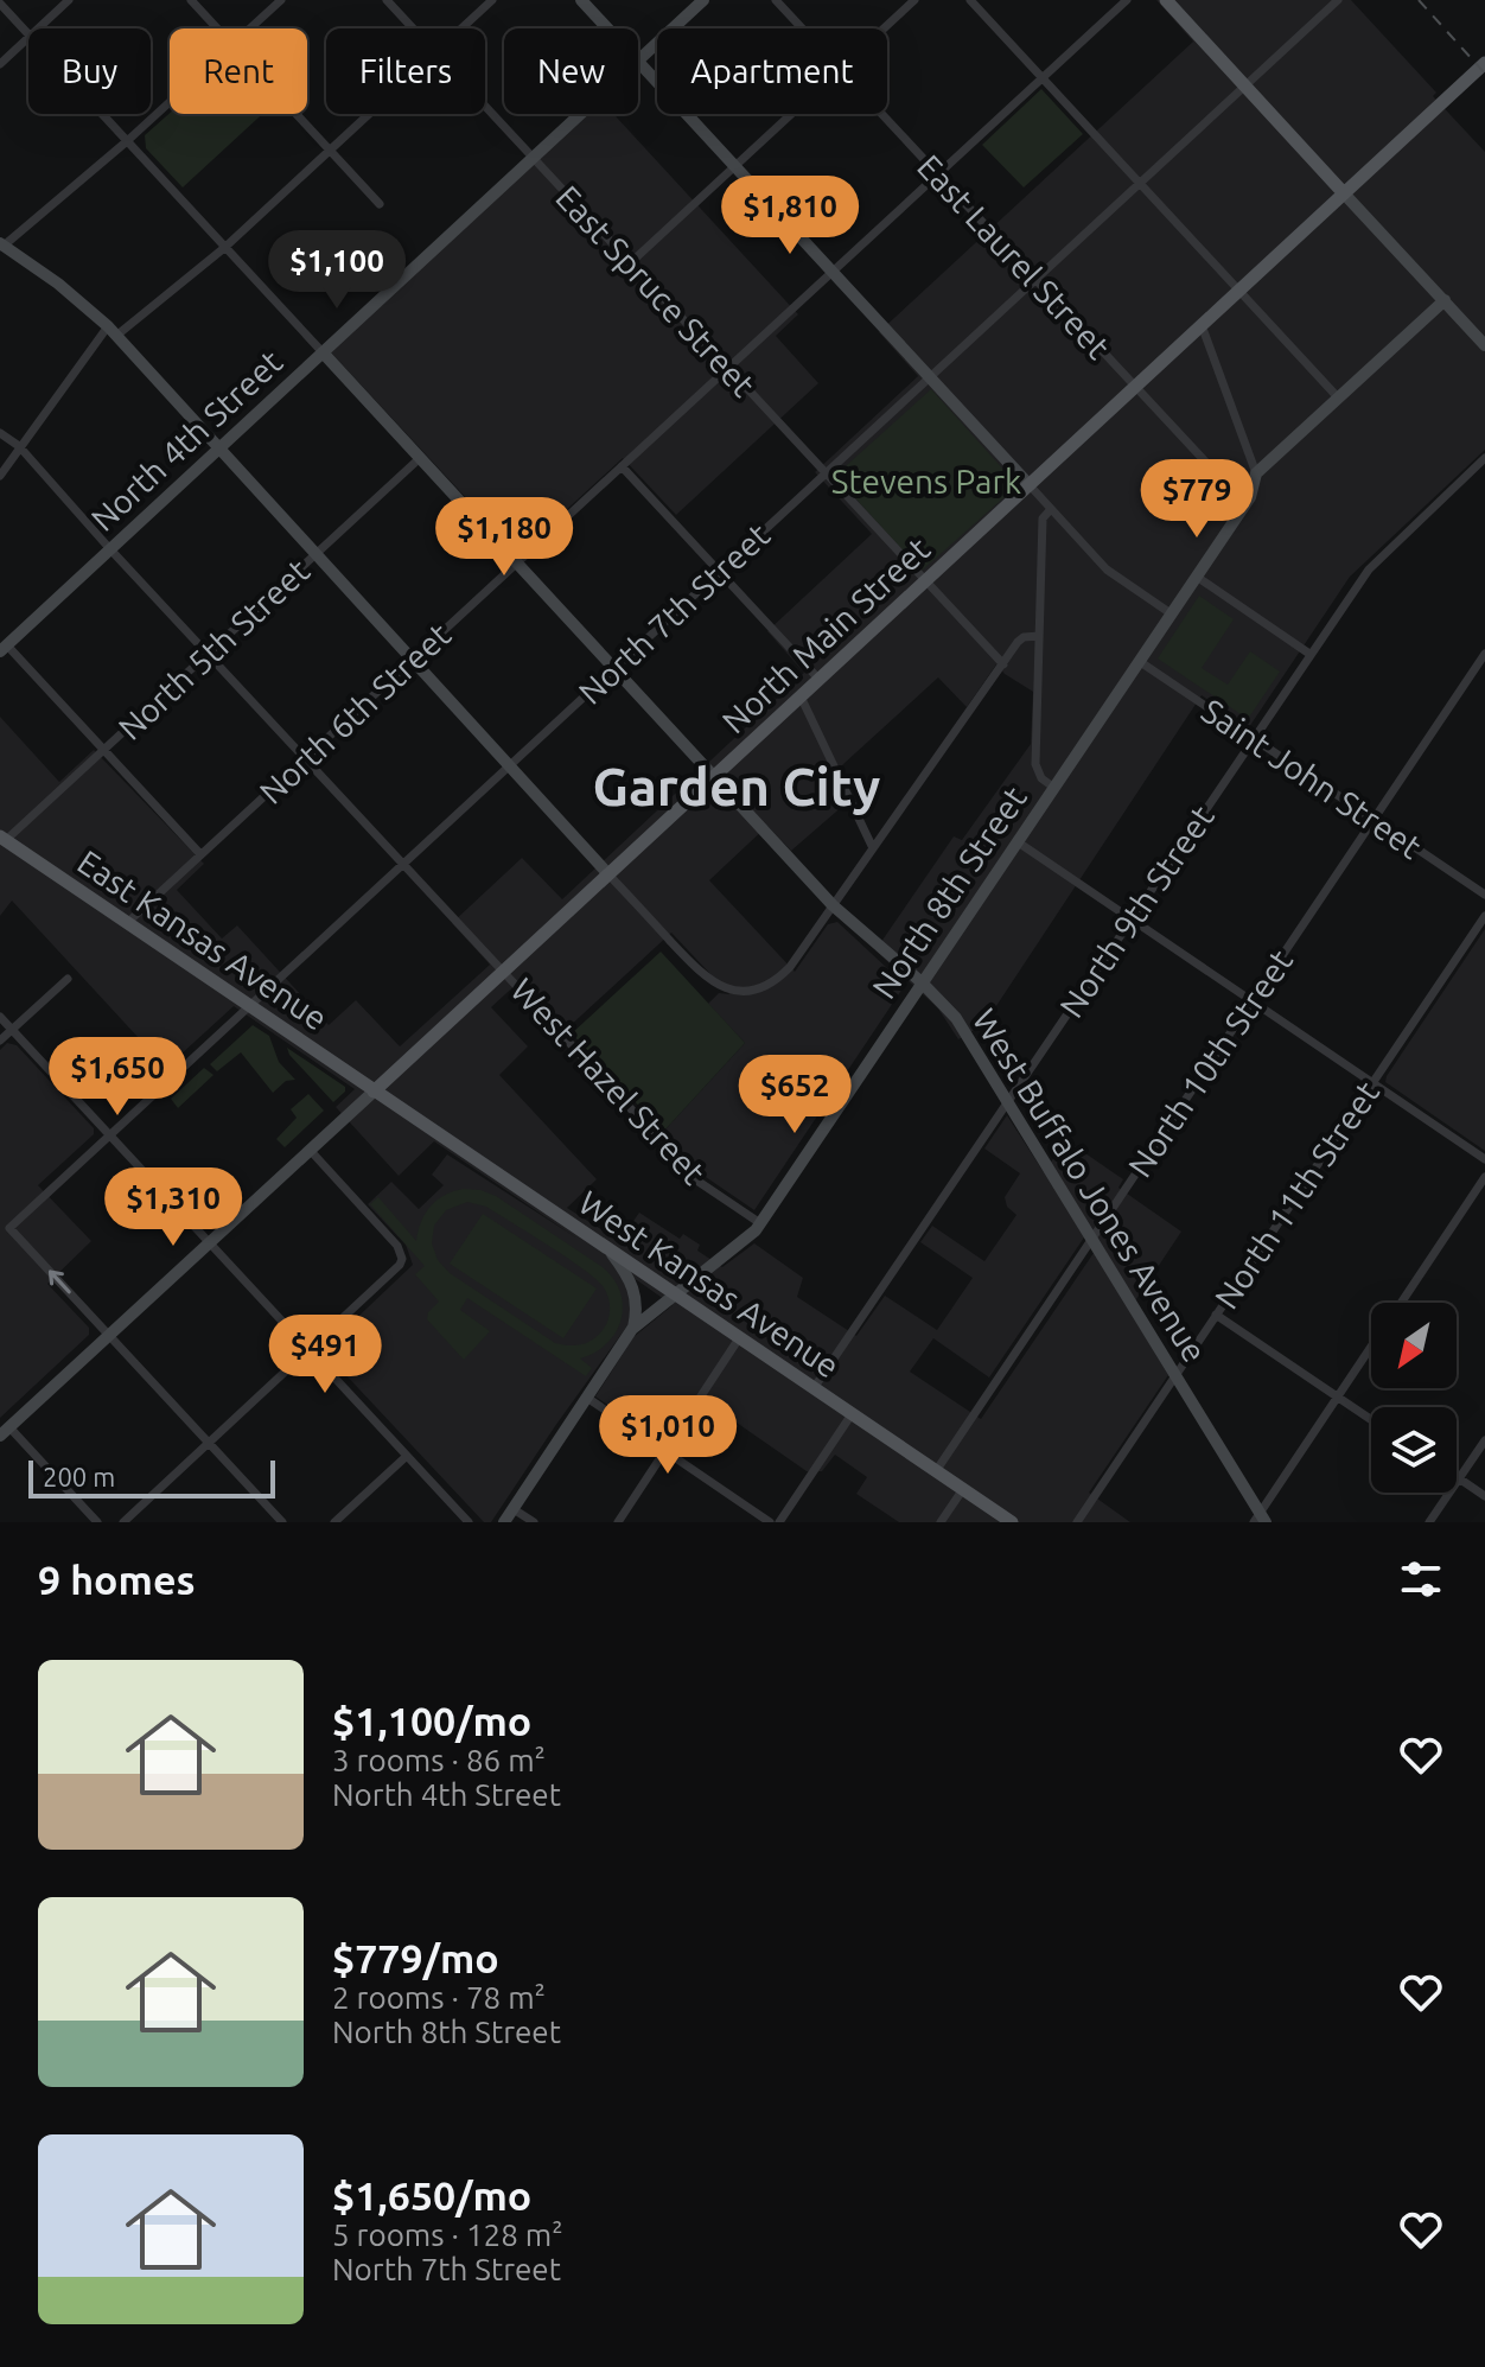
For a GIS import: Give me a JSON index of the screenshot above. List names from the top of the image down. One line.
{"streets":{"main road":["North Main Street","East Kansas Avenue","West Kansas Avenue"],"street":["East Laurel Street","East Spruce Street","North 4th Street","North 7th Street","North 5th Street","North 6th Street","Saint John Street","North 8th Street","North 9th Street","North 10th Street","West Hazel Street","West Buffalo Jones Avenue","North 11th Street"]},"crossings":[["East Laurel Street","North 7th Street"],["East Laurel Street","North Main Street"],["East Laurel Street","North 6th Street"],["East Laurel Street","North 8th Street"],["East Spruce Street","North 4th Street"],["East Spruce Street","North 7th Street"],["East Spruce Street","North Main Street"],["East Spruce Street","North 6th Street"],["North 4th Street","West Hazel Street"],["North 4th Street","West Buffalo Jones Avenue"],["North 7th Street","North Main Street"],["North 7th Street","East Kansas Avenue"],["North 7th Street","West Hazel Street"],["North 7th Street","West Buffalo Jones Avenue"],["North Main Street","East Kansas Avenue"],["North Main Street","West Hazel Street"],["North Main Street","West Buffalo Jones Avenue"],["North Main Street","West Kansas Avenue"],["North 5th Street","East Kansas Avenue"],["North 5th Street","West Hazel Street"],["North 5th Street","West Buffalo Jones Avenue"],["North 6th Street","East Kansas Avenue"],["North 6th Street","West Hazel Street"],["North 6th Street","West Buffalo Jones Avenue"],["Saint John Street","North 8th Street"],["Saint John Street","North 9th Street"],["Saint John Street","North 10th Street"],["North 8th Street","West Hazel Street"],["North 8th Street","West Buffalo Jones Avenue"],["North 8th Street","West Kansas Avenue"],["North 9th Street","West Buffalo Jones Avenue"],["North 9th Street","West Kansas Avenue"],["East Kansas Avenue","West Kansas Avenue"],["North 10th Street","West Buffalo Jones Avenue"],["North 10th Street","West Kansas Avenue"],["West Buffalo Jones Avenue","North 11th Street"]],"districts":["Garden City"],"parks":["Stevens Park"],"scale_bar":"200 m","north":"bottom left","page":{"chip":["Buy","Rent","Filters","New","Apartment"],"price":["$1,810","$1,100","$779","$1,180","$1,650","$652","$1,310","$491","$1,010"],"scale":"200 m","heading":"9 homes","list":[{"name":"$1,100/mo","note":"3 rooms · 86 m² · North 4th Street"},{"name":"$779/mo","note":"2 rooms · 78 m² · North 8th Street"},{"name":"$1,650/mo","note":"5 rooms · 128 m² · North 7th Street"}]}}
